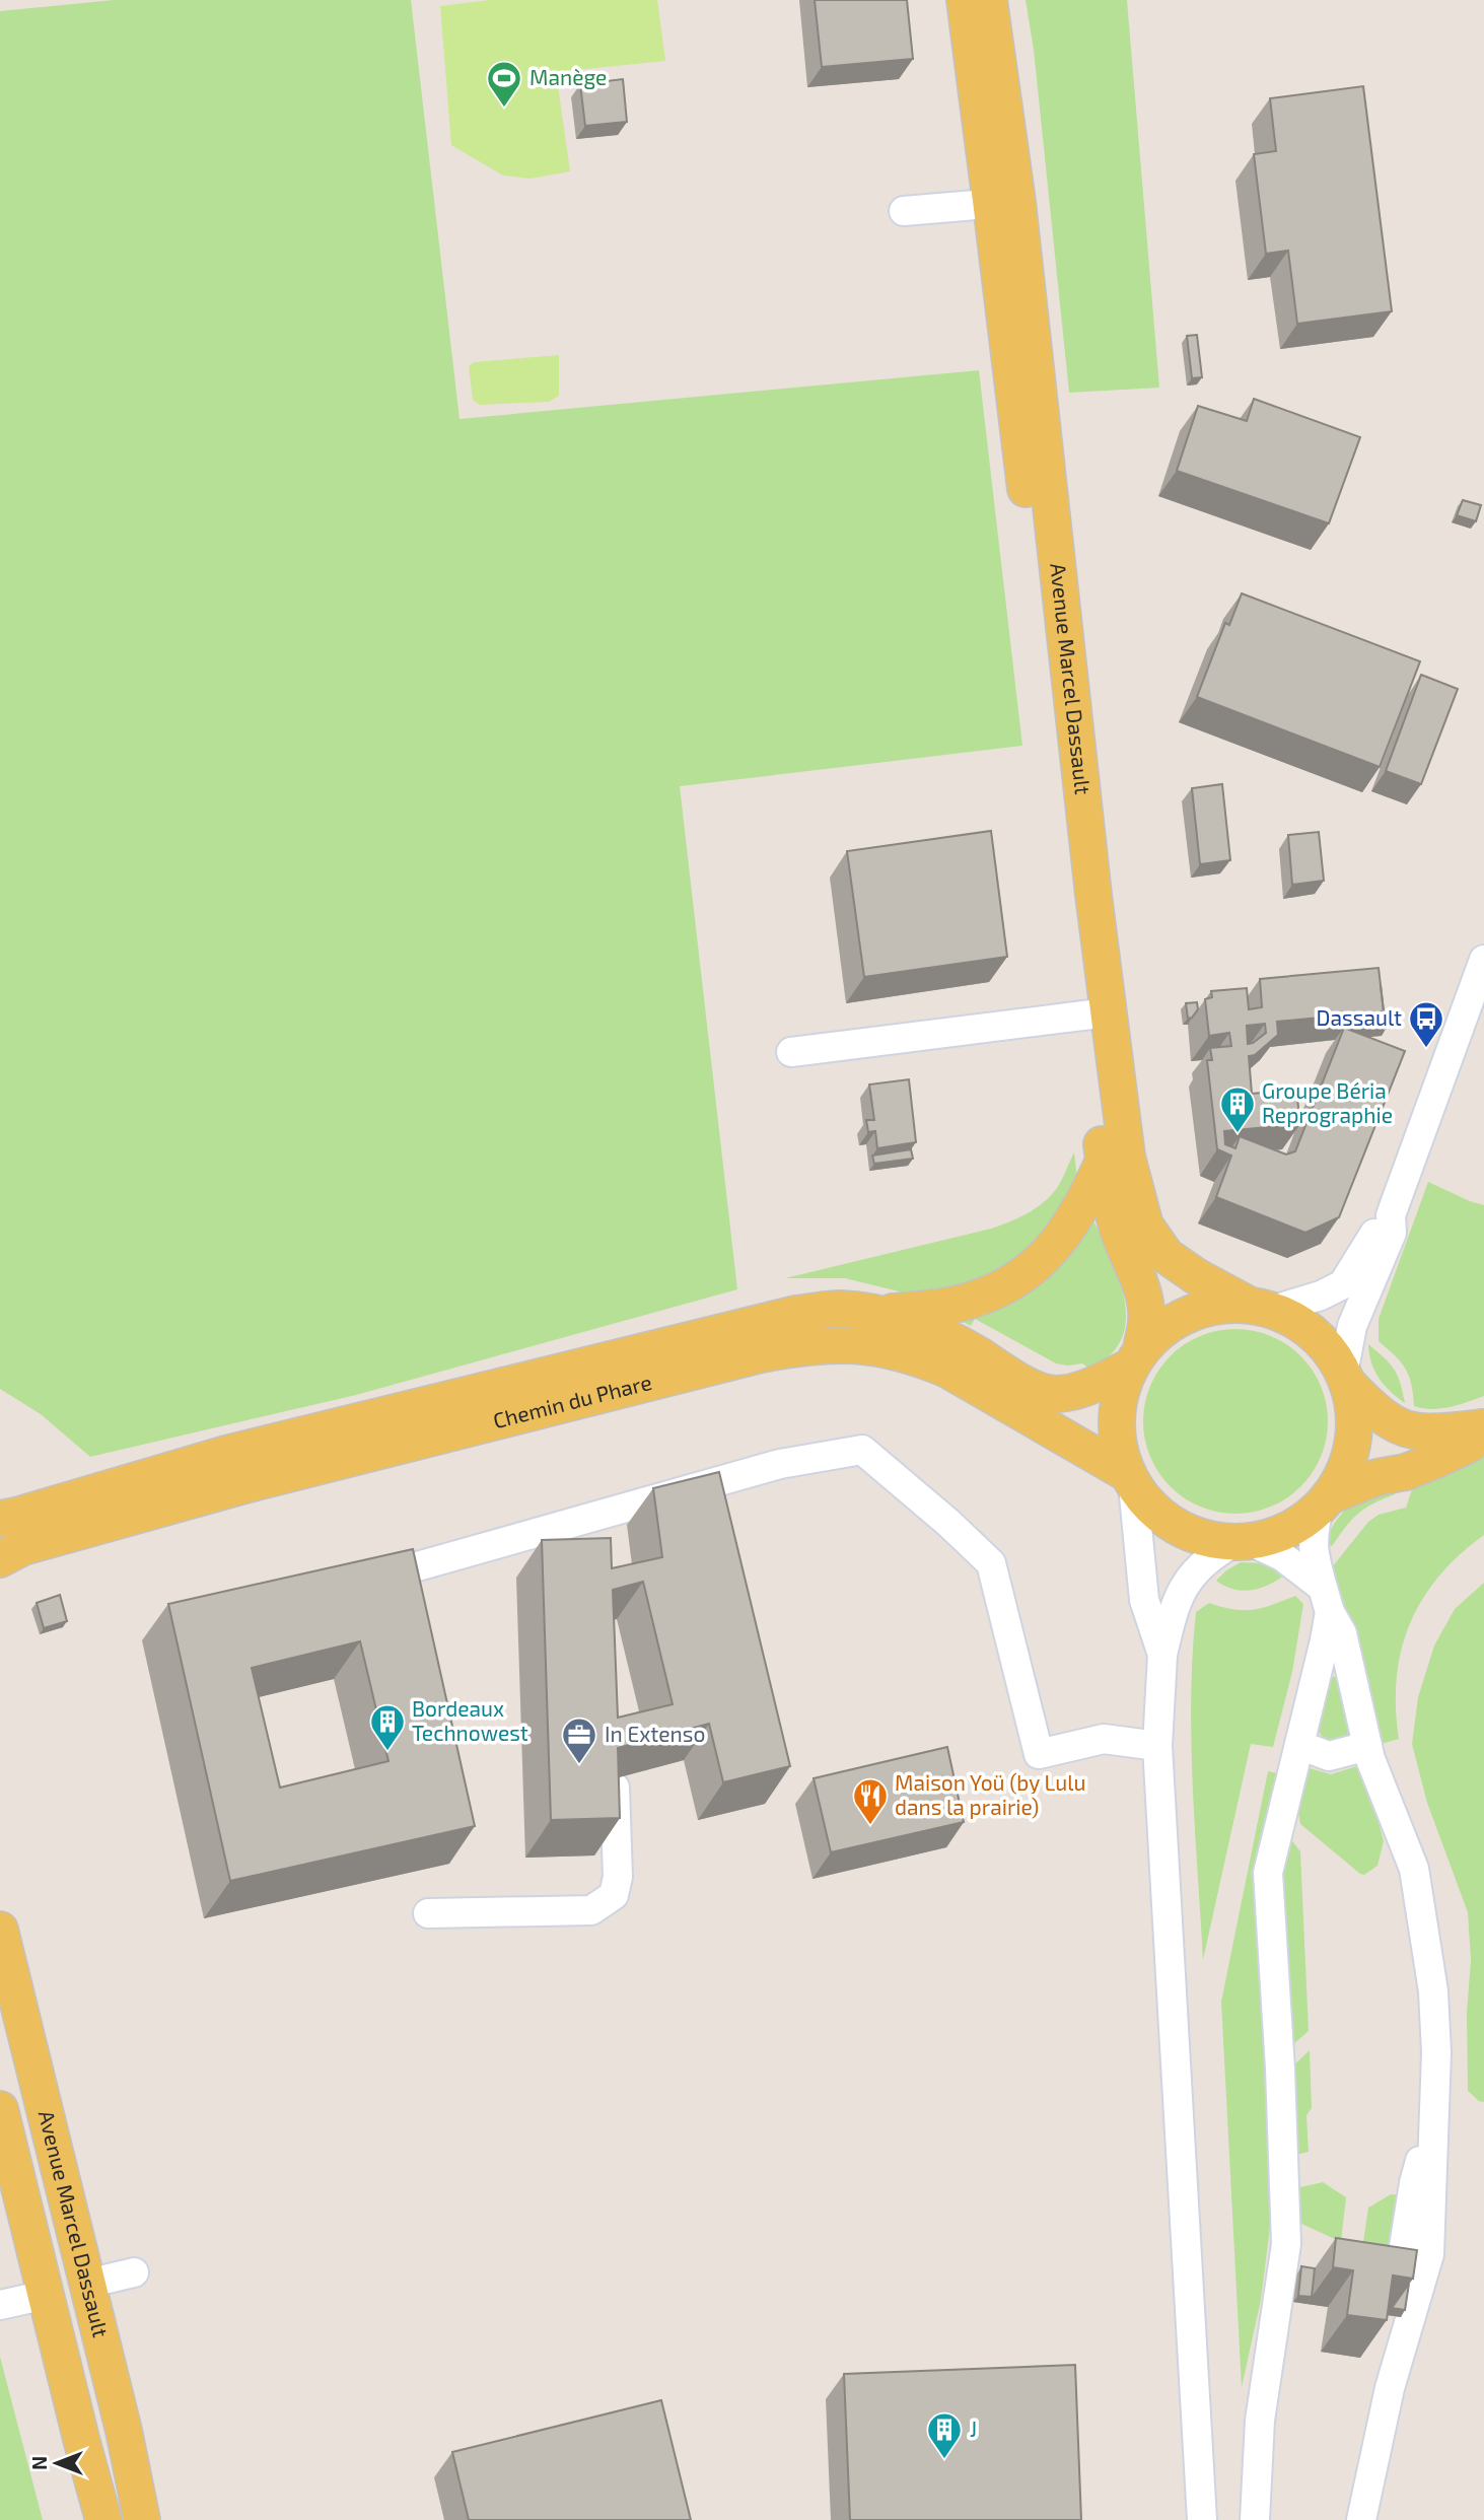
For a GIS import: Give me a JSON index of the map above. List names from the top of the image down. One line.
{"streets":{"main road":["Avenue Marcel Dassault","Chemin du Phare"]},"crossings":[["Avenue Marcel Dassault","Chemin du Phare"]],"places":{"sports":["Manège"],"bus stop":["Dassault"],"building":["Groupe Béria Reprographie","Bordeaux Technowest","J"],"office":["In Extenso"],"restaurant":["Maison Yoü (by Lulu dans la prairie)"]},"north":"left"}
